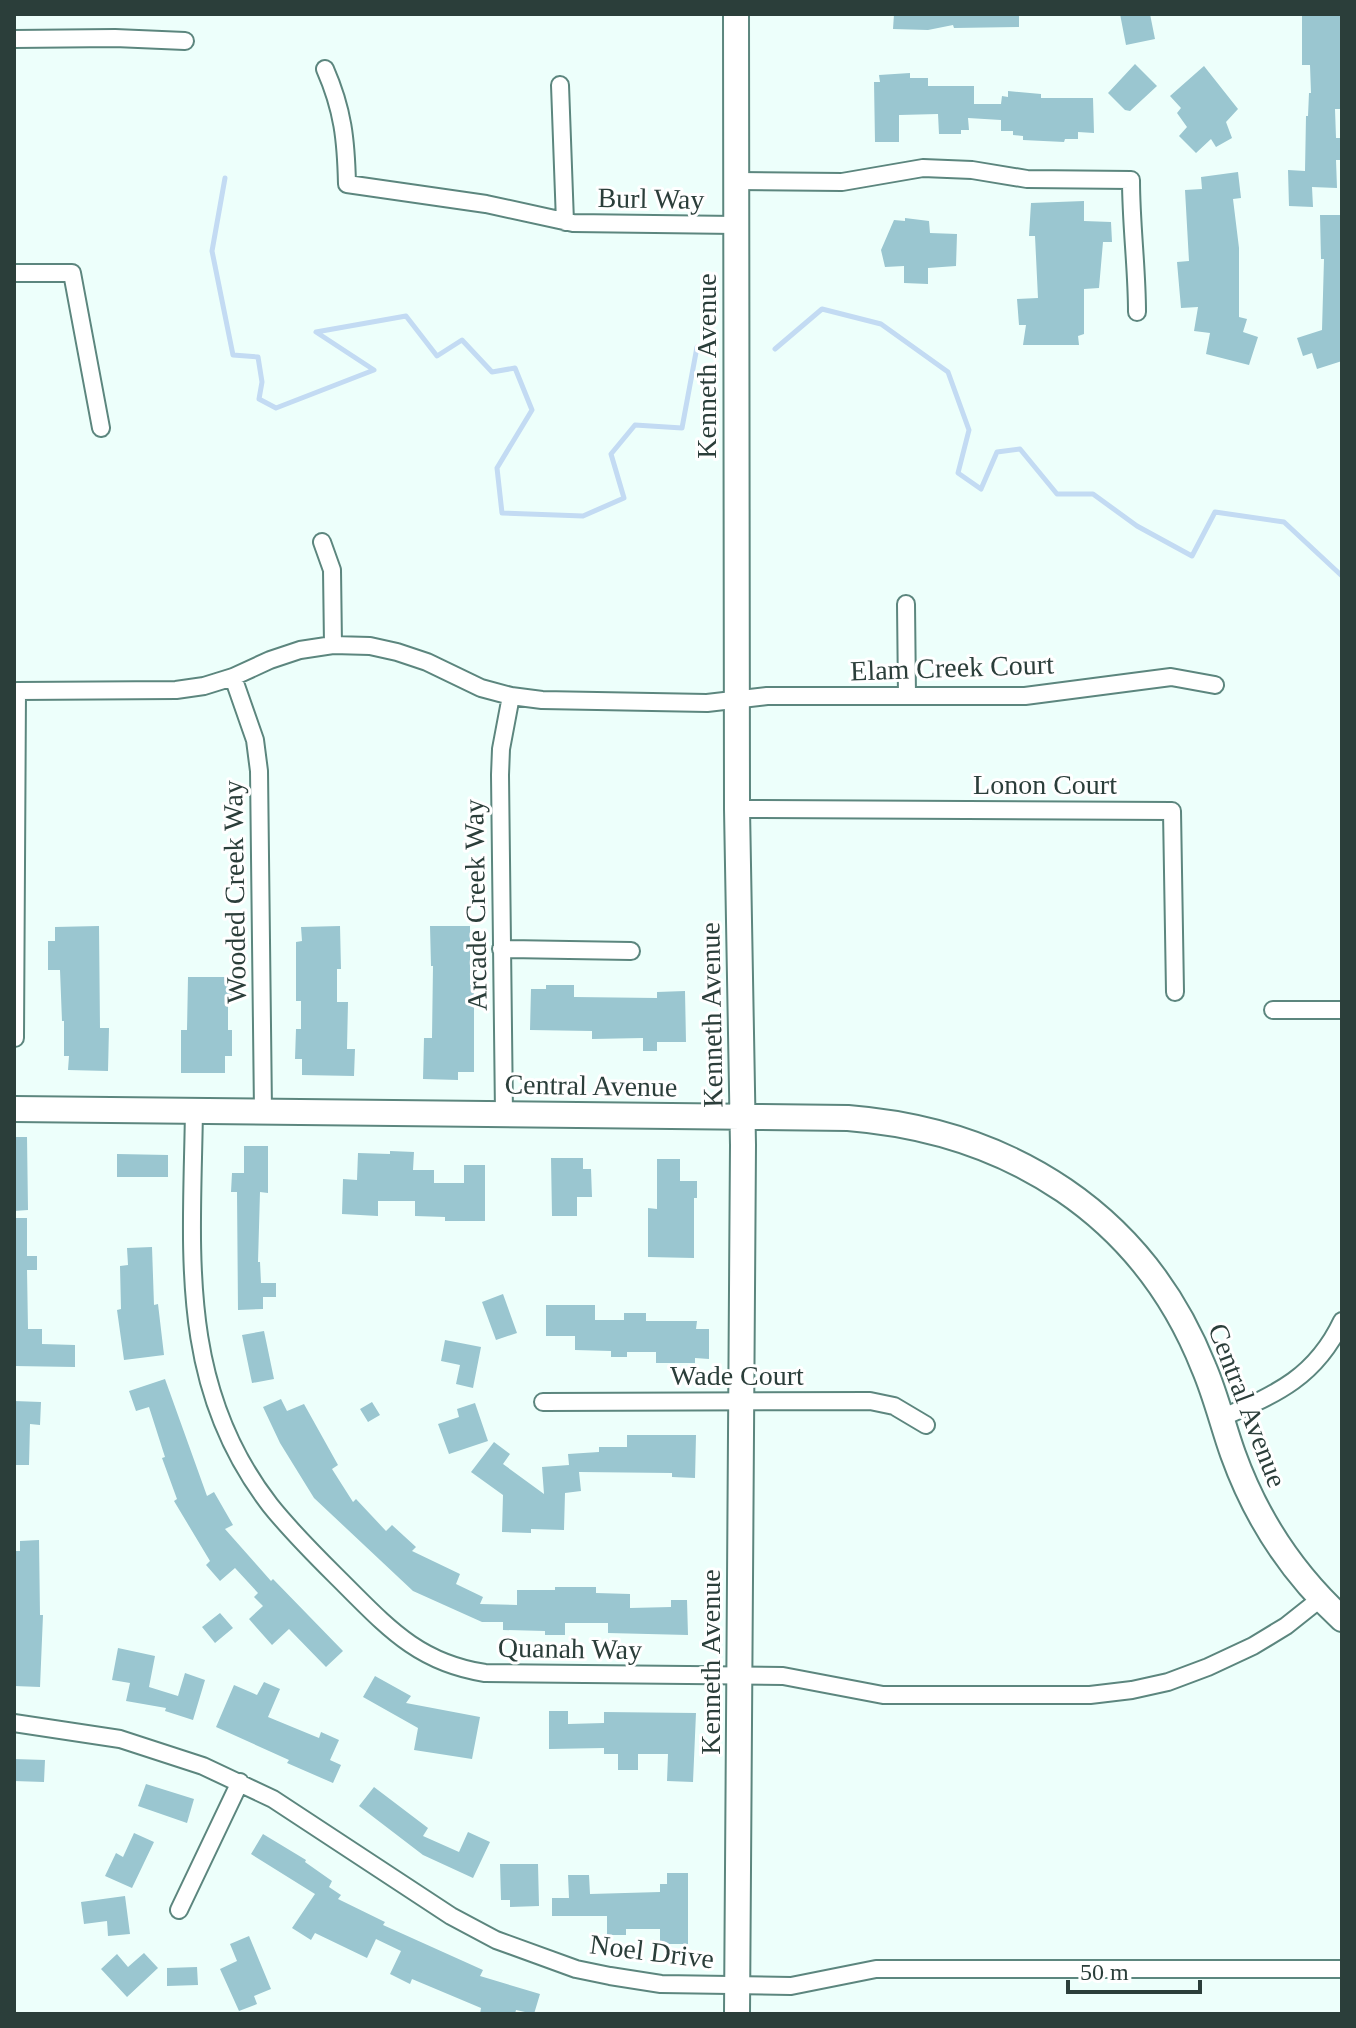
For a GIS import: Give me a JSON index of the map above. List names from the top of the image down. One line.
{"streets":{"main road":["Kenneth Avenue","Central Avenue"],"street":["Burl Way","Elam Creek Court","Lonon Court","Wooded Creek Way","Arcade Creek Way","Wade Court","Quanah Way","Noel Drive"]},"crossings":[["Burl Way","Kenneth Avenue"],["Kenneth Avenue","Elam Creek Court"],["Kenneth Avenue","Lonon Court"],["Kenneth Avenue","Central Avenue"],["Kenneth Avenue","Wade Court"],["Kenneth Avenue","Quanah Way"],["Kenneth Avenue","Noel Drive"],["Elam Creek Court","Wooded Creek Way"],["Elam Creek Court","Arcade Creek Way"],["Wooded Creek Way","Central Avenue"],["Arcade Creek Way","Central Avenue"],["Central Avenue","Quanah Way"]],"scale_bar":"50 m"}
